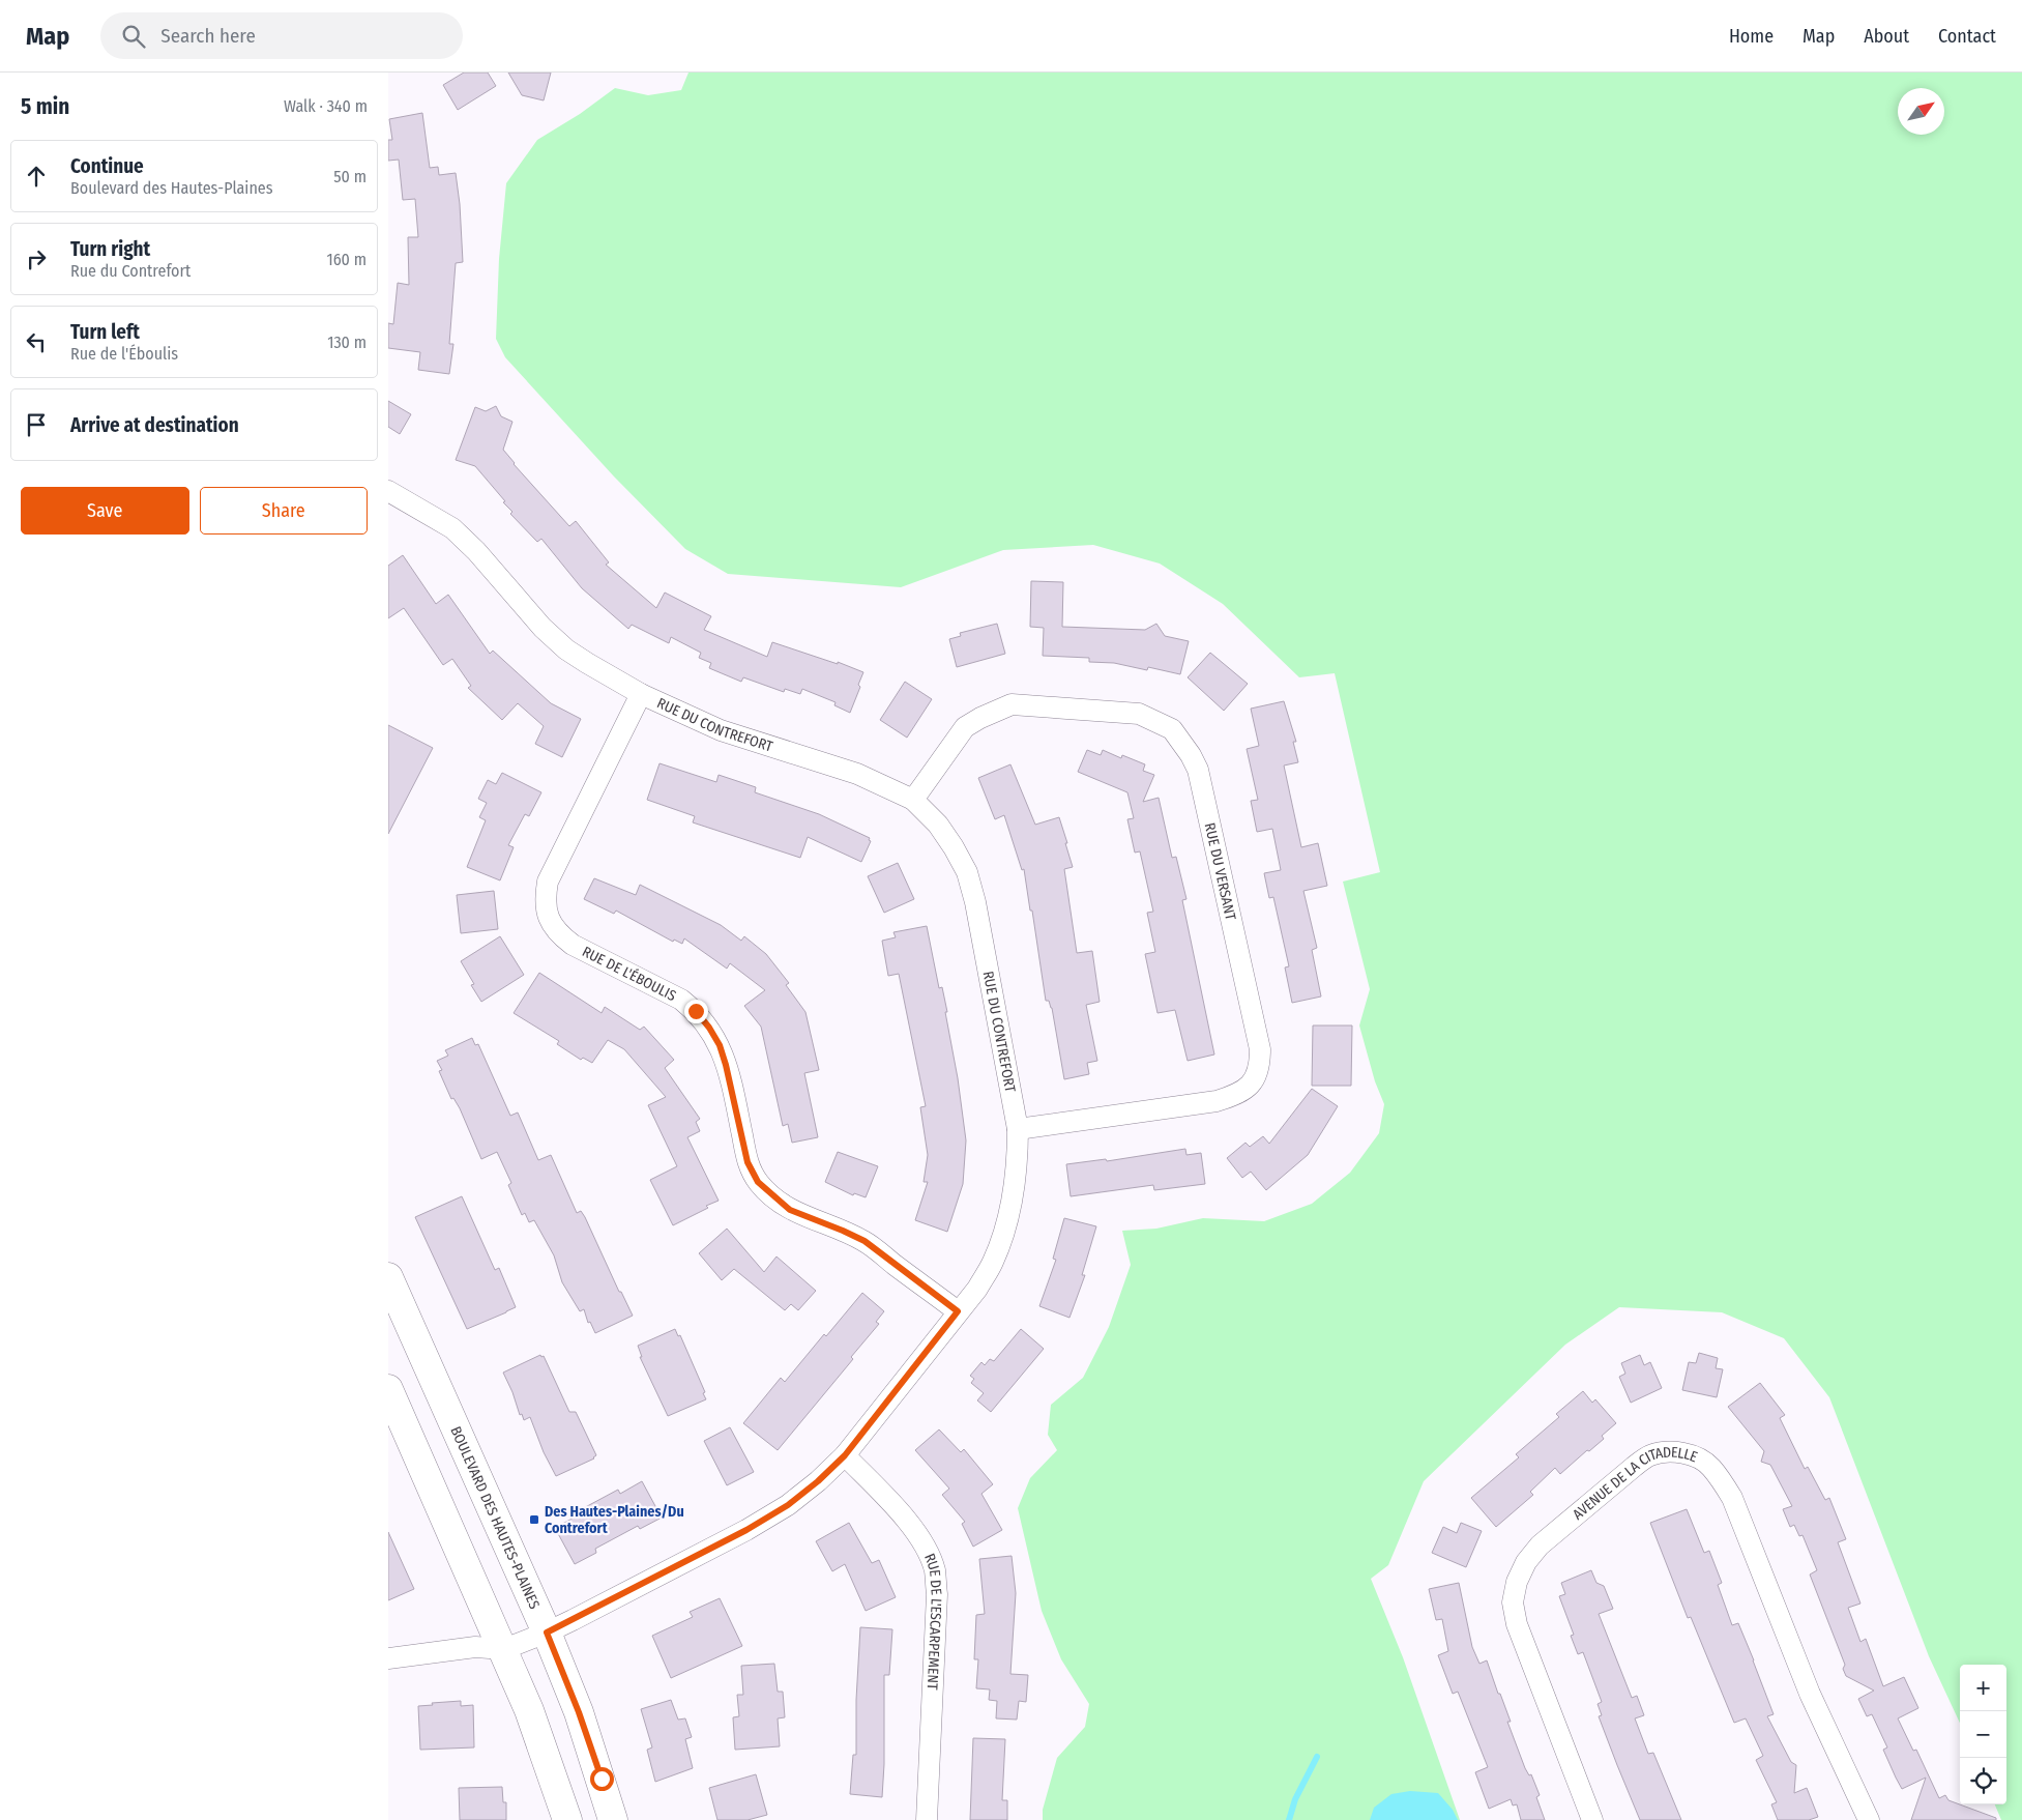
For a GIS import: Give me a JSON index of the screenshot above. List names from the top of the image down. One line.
{"streets":{"street":["RUE DU CONTREFORT","RUE DU VERSANT","RUE DE L'ÉBOULIS","AVENUE DE LA CITADELLE","BOULEVARD DES HAUTES-PLAINES","RUE DE L'ESCARPEMENT"]},"crossings":[["RUE DU CONTREFORT","RUE DU VERSANT"],["RUE DU CONTREFORT","RUE DE L'ÉBOULIS"],["RUE DU CONTREFORT","BOULEVARD DES HAUTES-PLAINES"],["RUE DU CONTREFORT","RUE DE L'ESCARPEMENT"]],"places":{"transit":["Des Hautes-Plaines/Du Contrefort"]},"north":"top right","page":{"header":"Map","search":"Search here","nav":["Home","Map","About","Contact"],"heading":["5 min","Walk · 340 m"],"list":[["Continue","Boulevard des Hautes-Plaines","50 m"],["Turn right","Rue du Contrefort","160 m"],["Turn left","Rue de l'Éboulis","130 m"],"Arrive at destination"],"buttons":["Save","Share"],"map_buttons":["+","−"]}}
